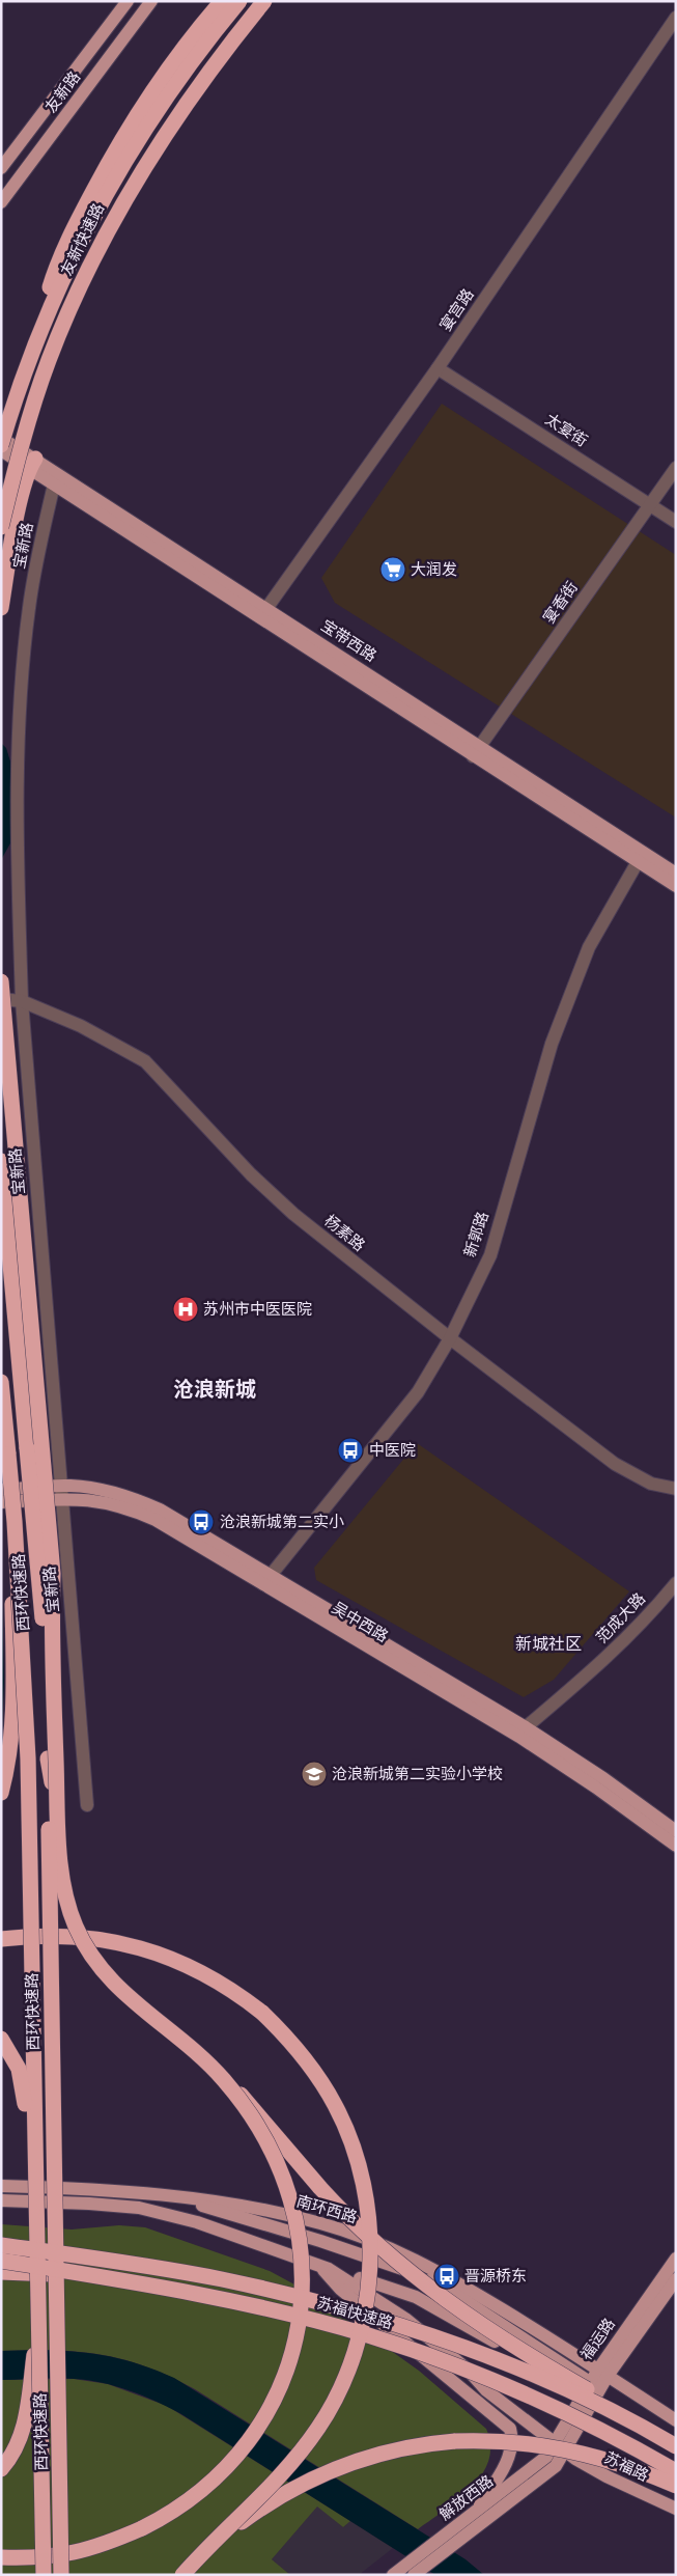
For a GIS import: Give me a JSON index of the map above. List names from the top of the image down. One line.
{"streets":{"highway":["友新快速路","西环快速路","苏福快速路"],"main road":["友新路","宝带西路","吴中西路","南环西路","福运路","苏福路","解放西路"],"street":["宴宫路","太宴街","宝新路","宴香街","杨素路","新郭路","范成大路"]},"crossings":[["宴宫路","太宴街"],["宴宫路","宝带西路"],["太宴街","宴香街"],["宝新路","宝带西路"],["宝新路","杨素路"],["宝新路","吴中西路"],["宴香街","宝带西路"],["宝带西路","新郭路"],["杨素路","新郭路"],["新郭路","吴中西路"],["范成大路","吴中西路"],["南环西路","福运路"],["福运路","苏福路"],["福运路","解放西路"],["苏福路","解放西路"]],"districts":["沧浪新城","新城社区"],"places":{"supermarket":["大润发"],"hospital":["苏州市中医医院"],"bus stop":["中医院","沧浪新城第二实小","晋源桥东"],"school or university":["沧浪新城第二实验小学校"]}}
